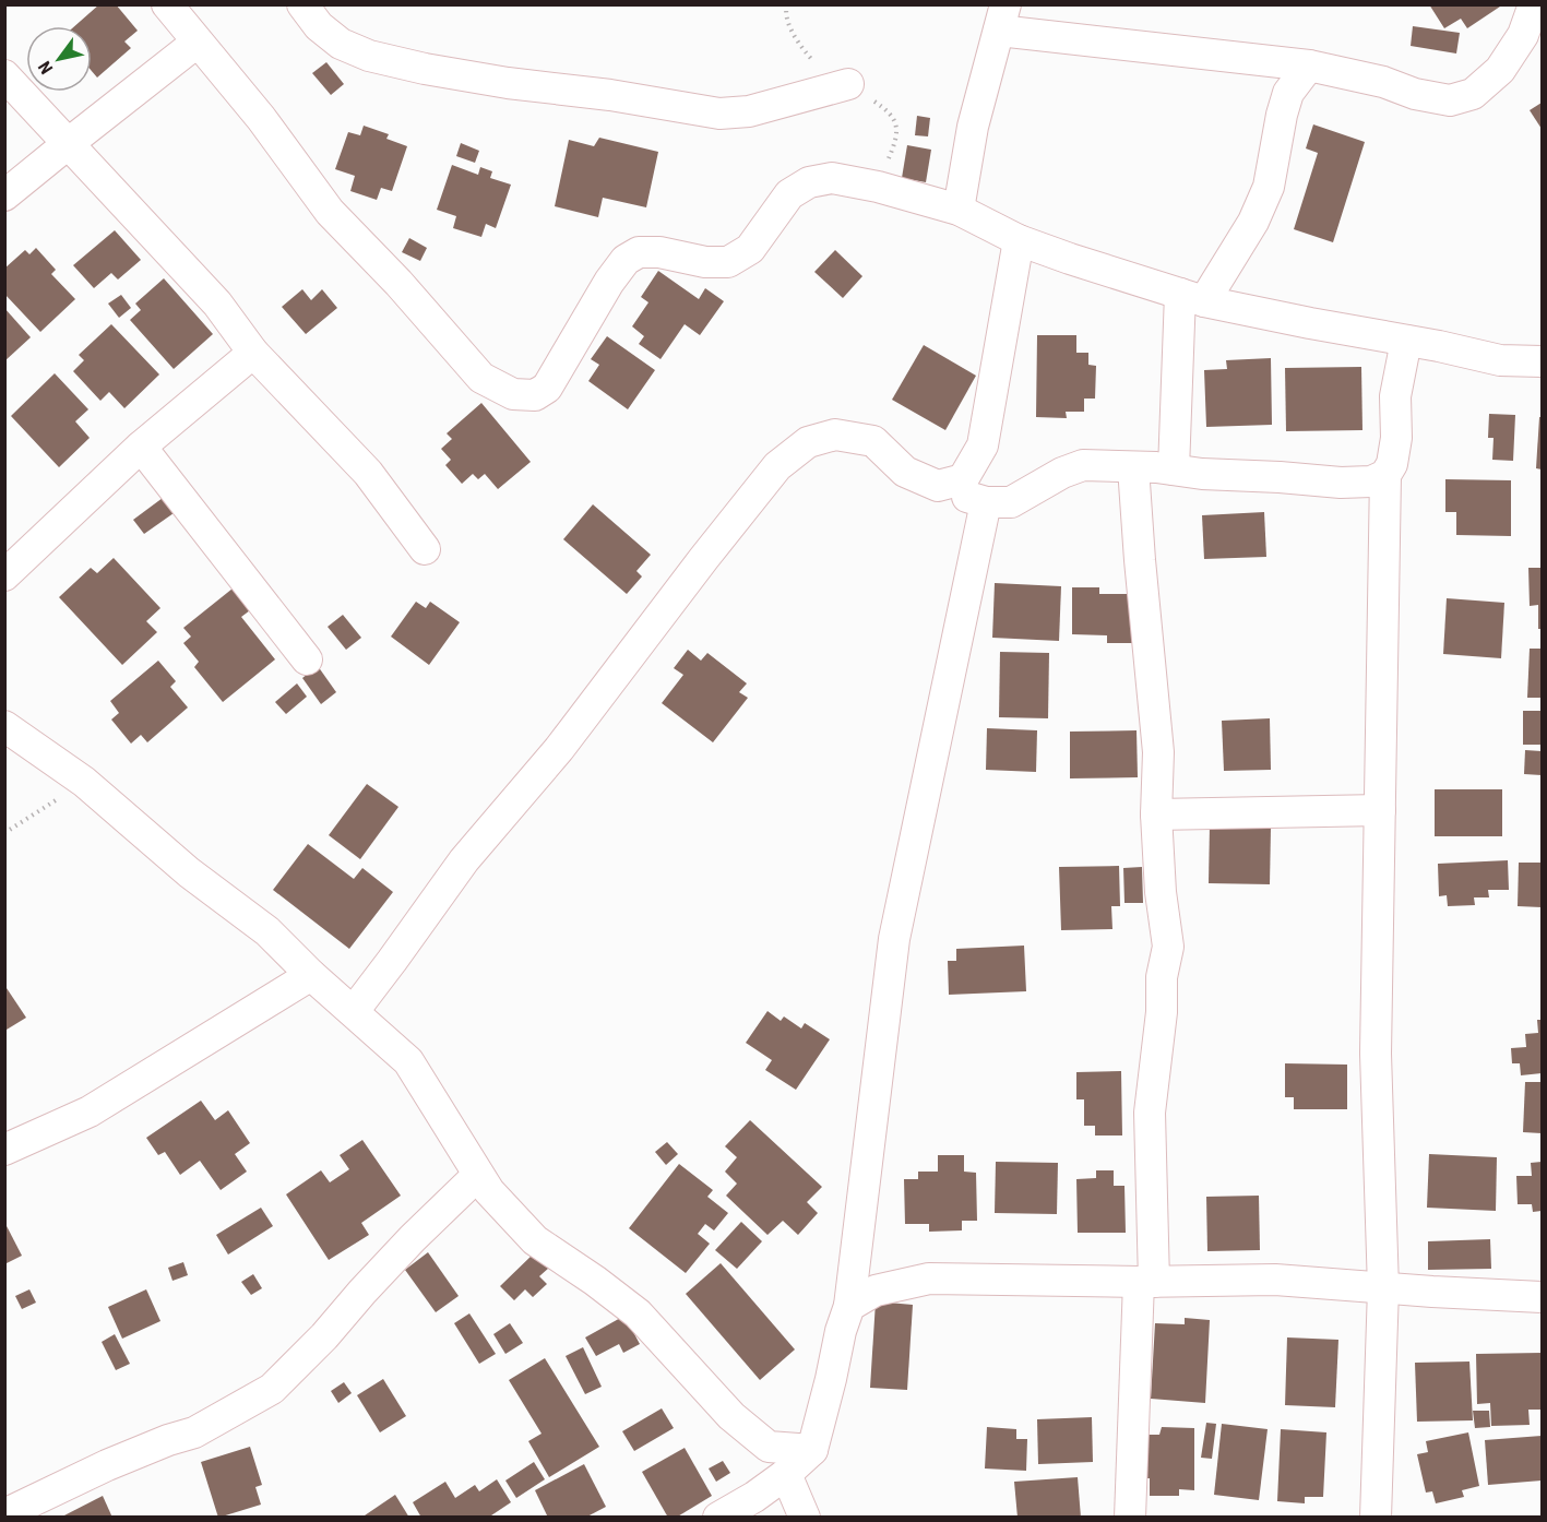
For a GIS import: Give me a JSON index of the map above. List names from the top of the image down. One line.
{"north":"bottom left"}
